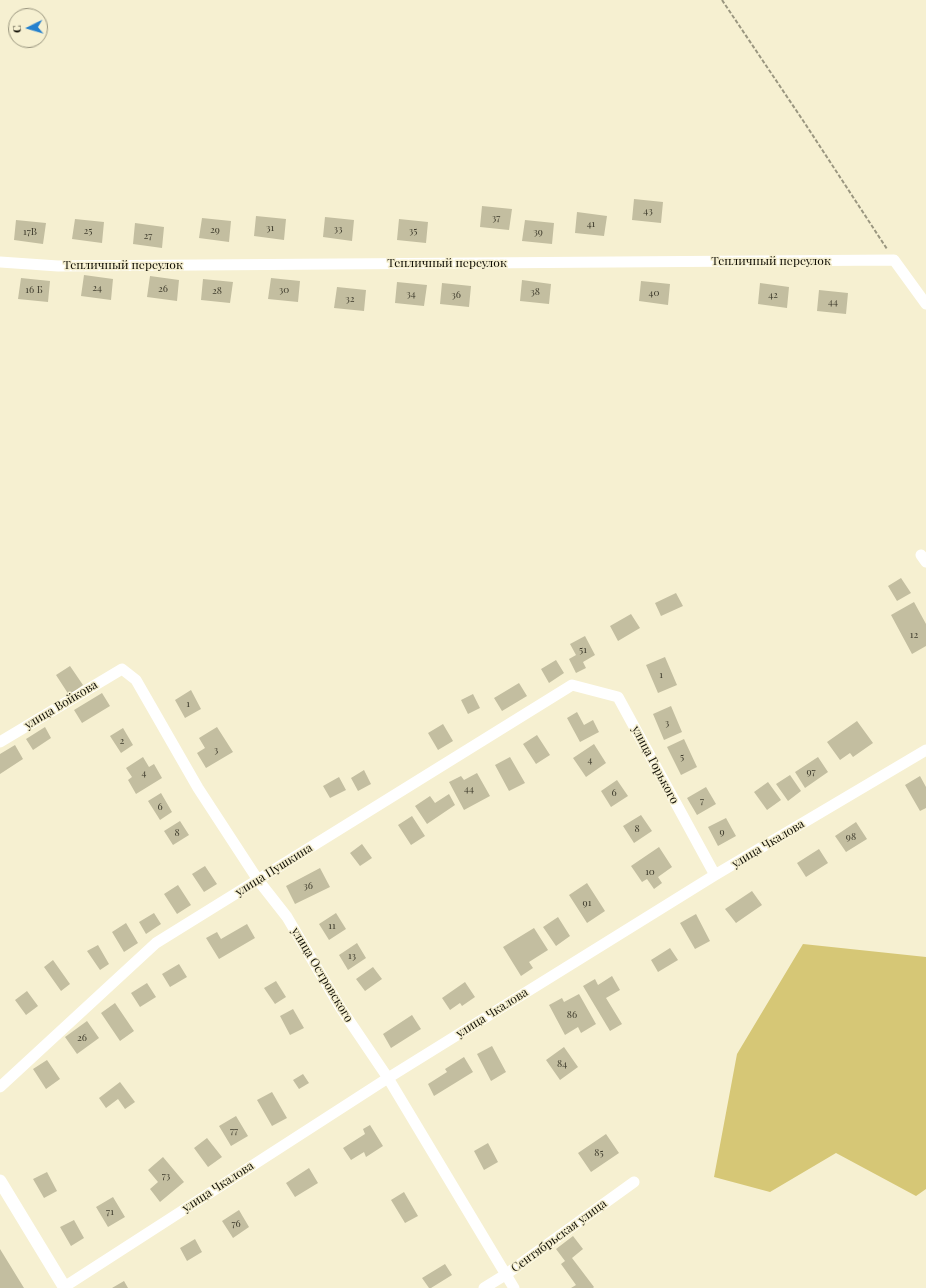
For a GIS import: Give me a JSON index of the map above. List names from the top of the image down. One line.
{"streets":{"street":["Тепличный переулок","улица Войкова","улица Горького","улица Чкалова","улица Пушкина","улица Островского","Сентябрьская улица"]},"crossings":[["улица Войкова","улица Островского"],["улица Горького","улица Чкалова"],["улица Горького","улица Пушкина"],["улица Чкалова","улица Островского"],["улица Пушкина","улица Островского"],["улица Островского","Сентябрьская улица"]],"house_numbers":["43","37","41","31","33","29","25","35","17В","39","27","24","26","16 Б","30","28","38","40","34","36","42","32","44","12","51","1","1","3","2","3","5","4","97","4","44","6","7","6","8","9","8","98","10","36","91","11","13","86","26","84","77","85","73","71","76"],"north":"left"}
